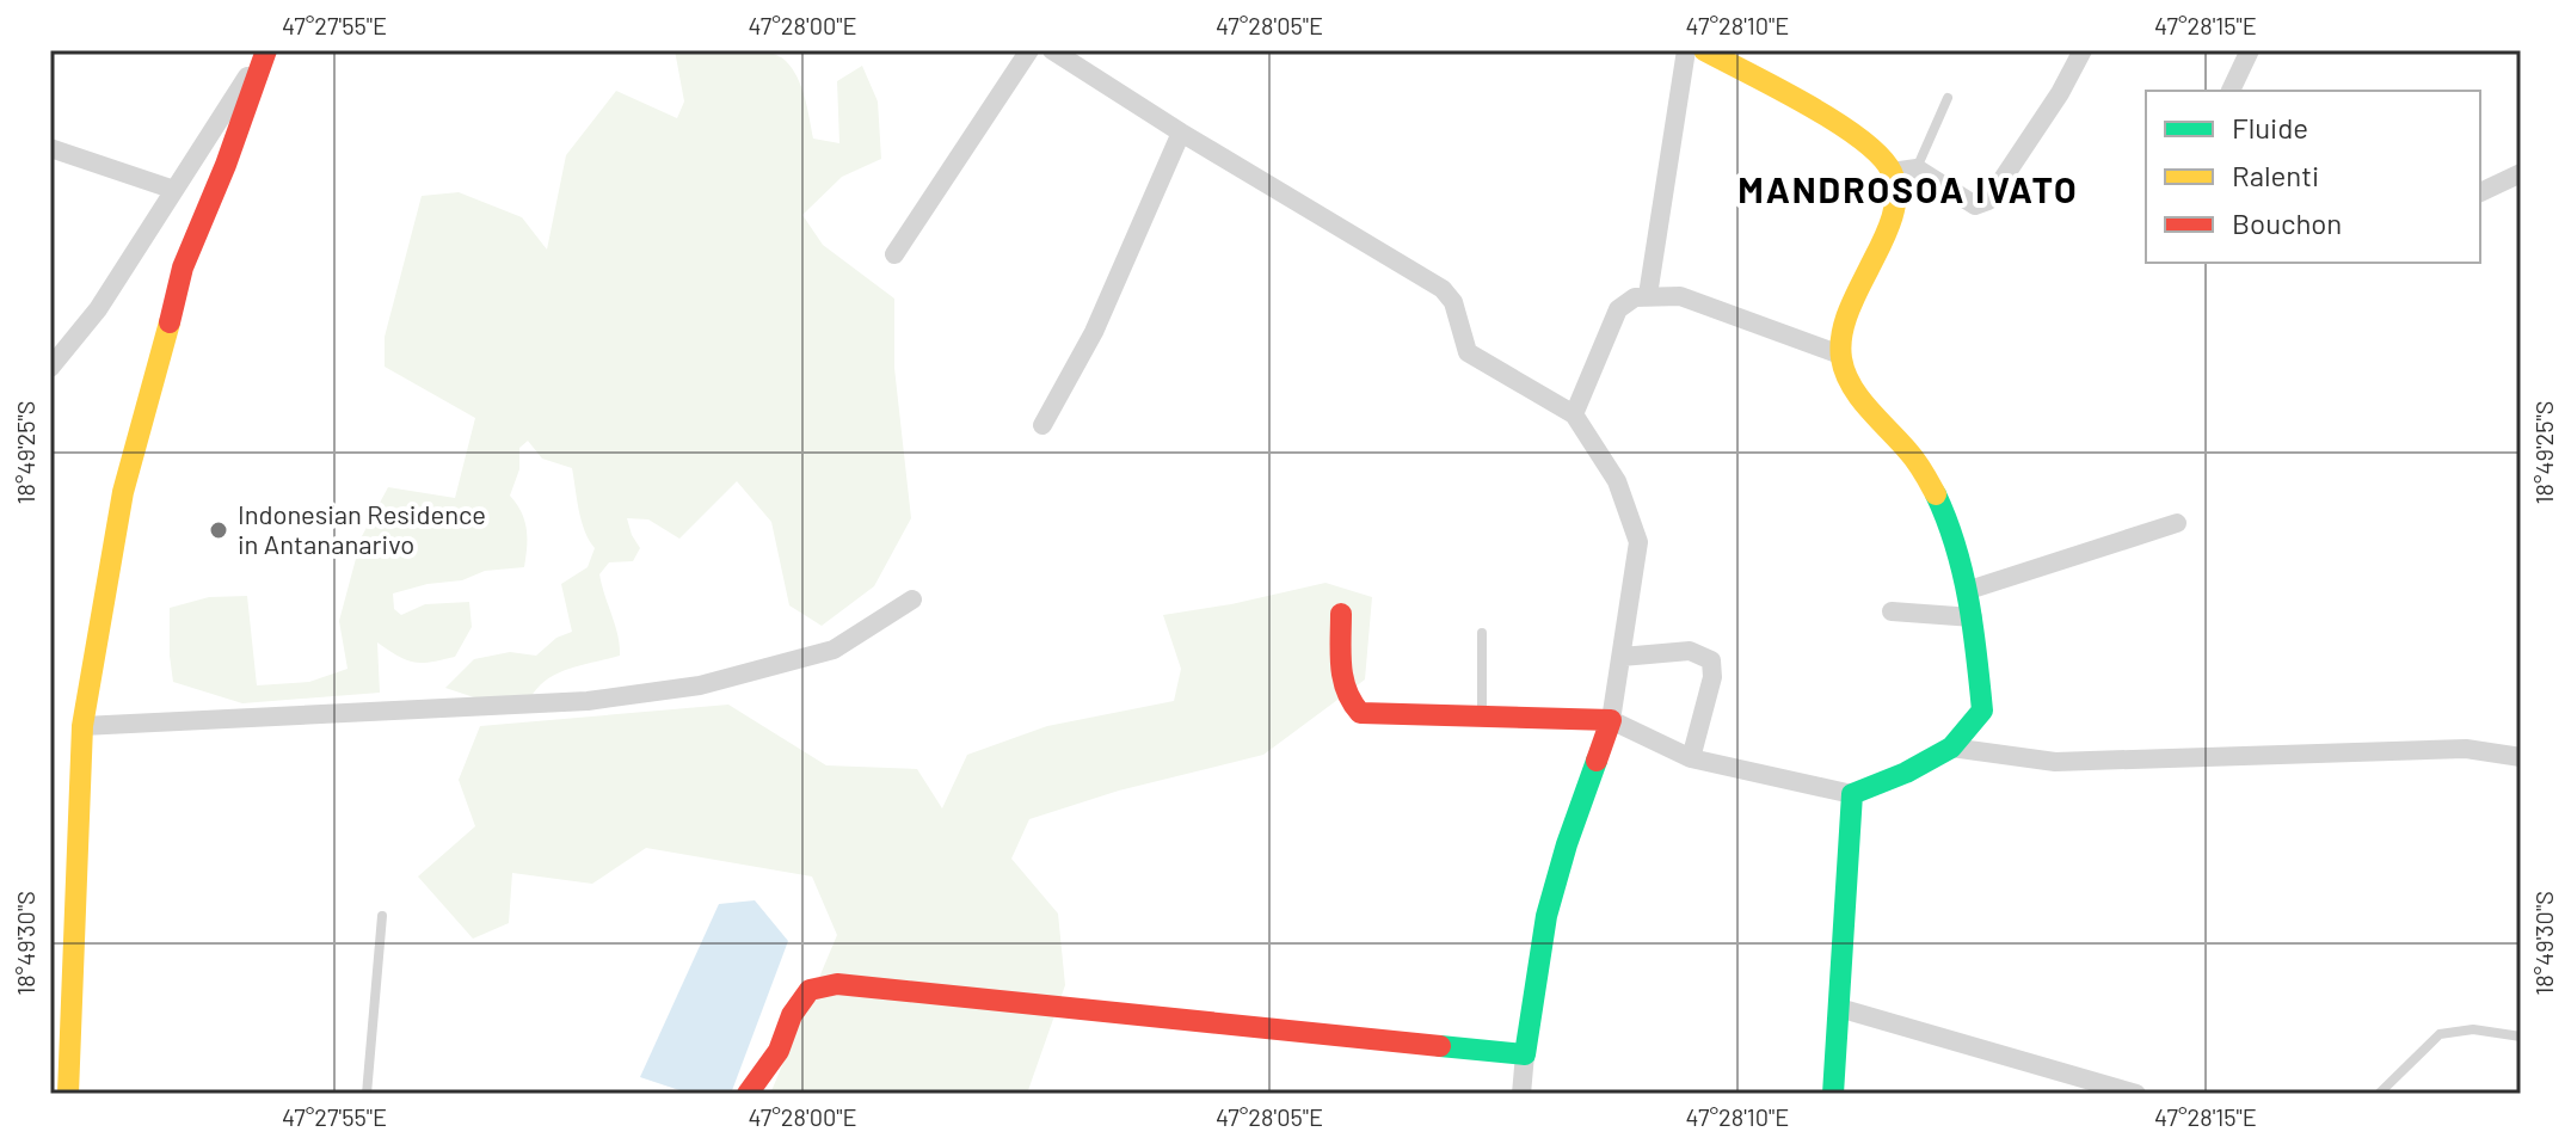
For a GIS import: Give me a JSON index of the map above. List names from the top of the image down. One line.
{"districts":["MANDROSOA IVATO"],"places":["Indonesian Residence in Antananarivo"],"legend":["Fluide","Ralenti","Bouchon"],"coordinates":["47°27'55\"E","47°28'00\"E","47°28'05\"E","47°28'10\"E","47°28'15\"E","18°49'25\"S","18°49'30\"S"]}
